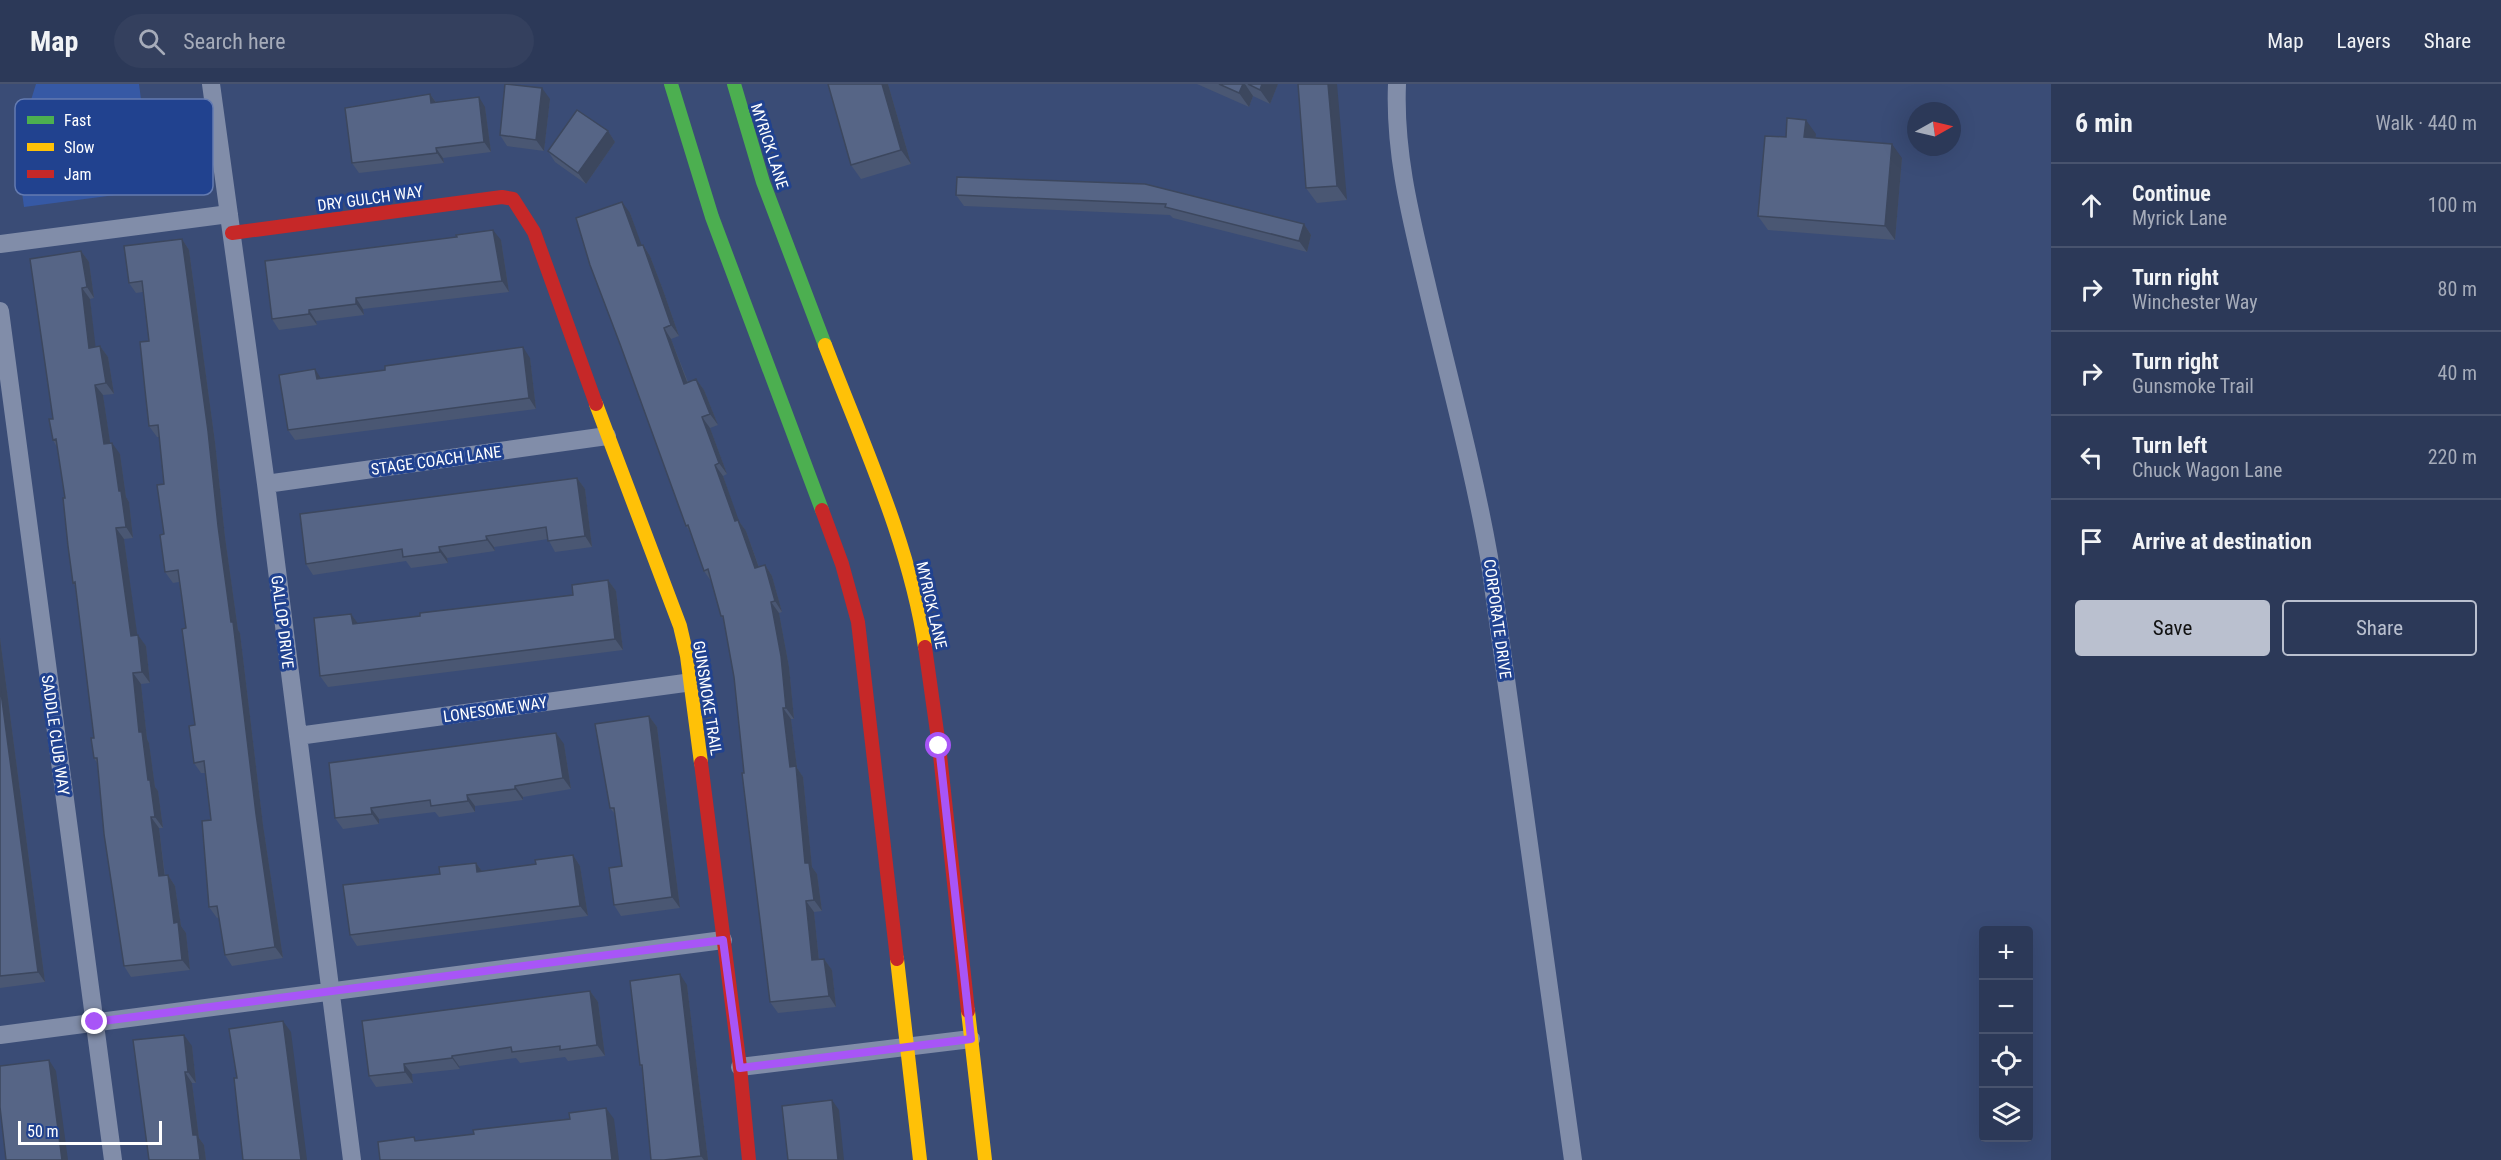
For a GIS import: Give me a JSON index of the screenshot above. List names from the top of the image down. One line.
{"streets":{"street":["MYRICK LANE","DRY GULCH WAY","STAGE COACH LANE","CORPORATE DRIVE","GALLOP DRIVE","GUNSMOKE TRAIL","LONESOME WAY","SADDLE CLUB WAY"]},"crossings":[["DRY GULCH WAY","GALLOP DRIVE"],["DRY GULCH WAY","GUNSMOKE TRAIL"],["STAGE COACH LANE","GALLOP DRIVE"],["STAGE COACH LANE","GUNSMOKE TRAIL"],["GALLOP DRIVE","LONESOME WAY"],["GUNSMOKE TRAIL","LONESOME WAY"]],"legend":["Fast","Slow","Jam"],"scale_bar":"50 m","north":"right","page":{"header":"Map","search":"Search here","nav":["Map","Layers","Share"],"heading":["6 min","Walk · 440 m"],"list":[["Continue","Myrick Lane","100 m"],["Turn right","Winchester Way","80 m"],["Turn right","Gunsmoke Trail","40 m"],["Turn left","Chuck Wagon Lane","220 m"],"Arrive at destination"],"buttons":["Save","Share"],"map_buttons":["+","−"],"scale":"50 m"}}
